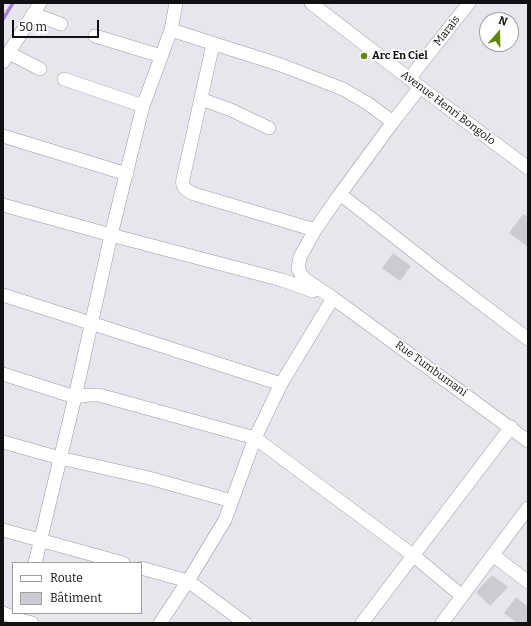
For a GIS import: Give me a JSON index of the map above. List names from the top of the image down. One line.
{"streets":{"street":["Marais","Avenue Henri Bongolo","Rue Tumbumani"]},"crossings":[["Marais","Avenue Henri Bongolo"]],"places":["Arc En Ciel"],"legend":["Route","Bâtiment"],"scale_bar":"50 m","north":"top"}
